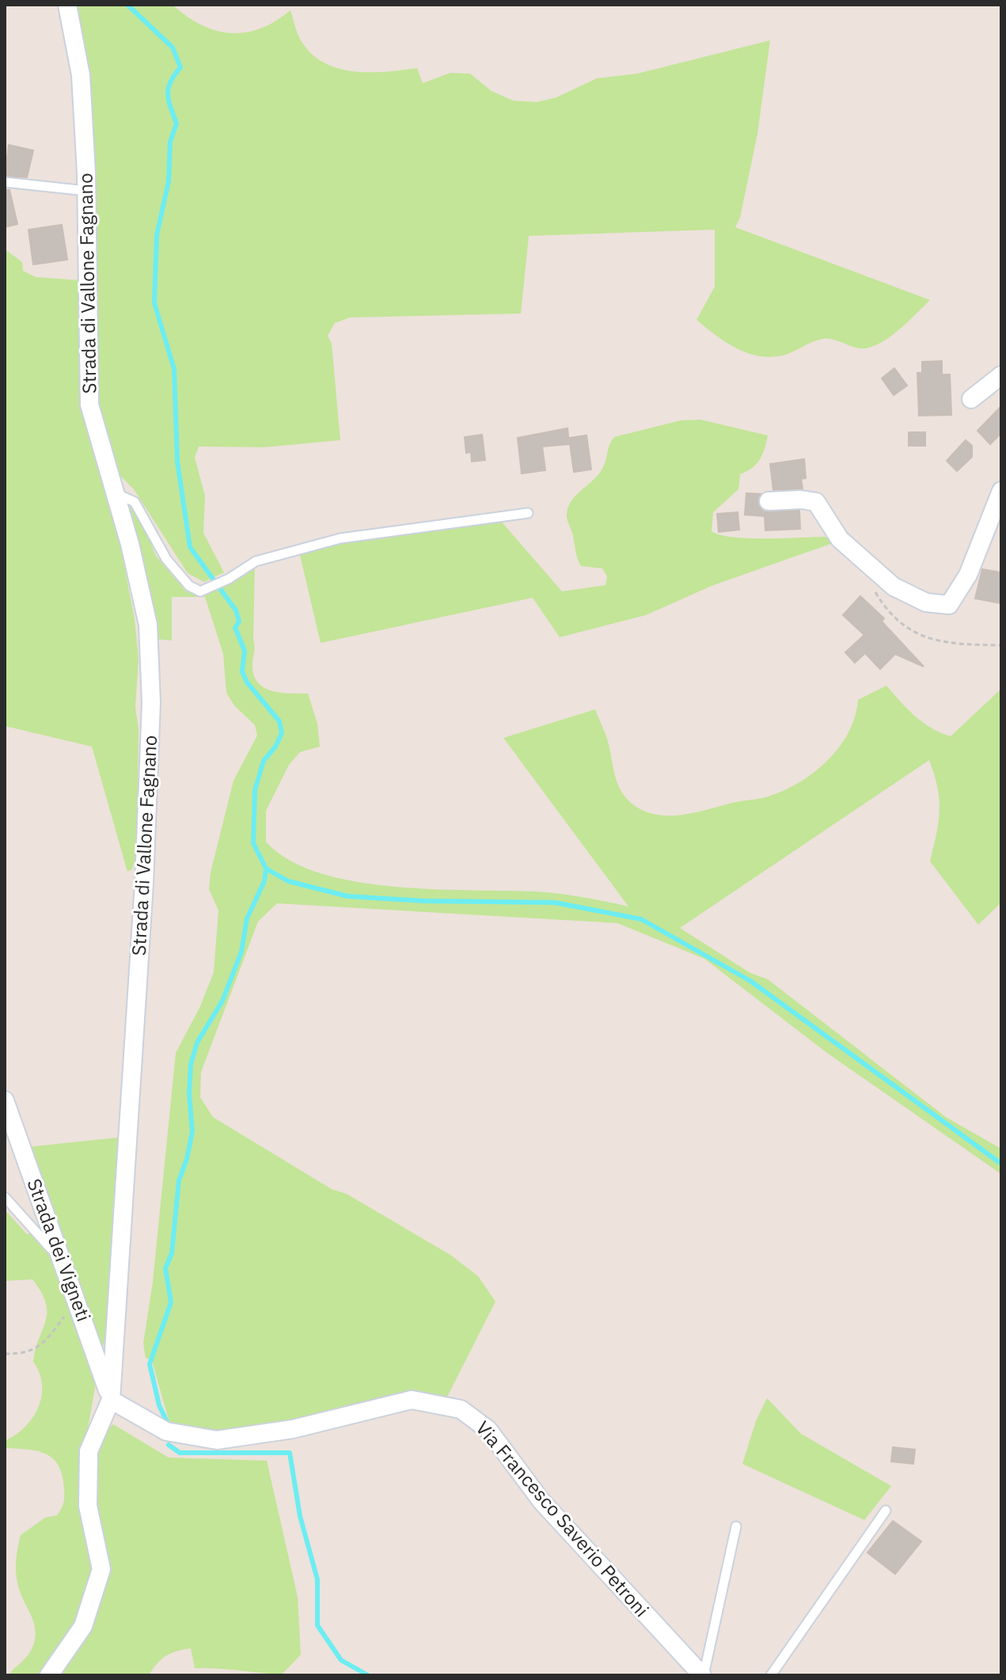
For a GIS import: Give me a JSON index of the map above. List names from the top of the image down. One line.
{"streets":{"street":["Strada di Vallone Fagnano","Strada dei Vigneti","Via Francesco Saverio Petroni"]},"crossings":[["Strada di Vallone Fagnano","Strada dei Vigneti"],["Strada di Vallone Fagnano","Via Francesco Saverio Petroni"],["Strada dei Vigneti","Via Francesco Saverio Petroni"]]}
